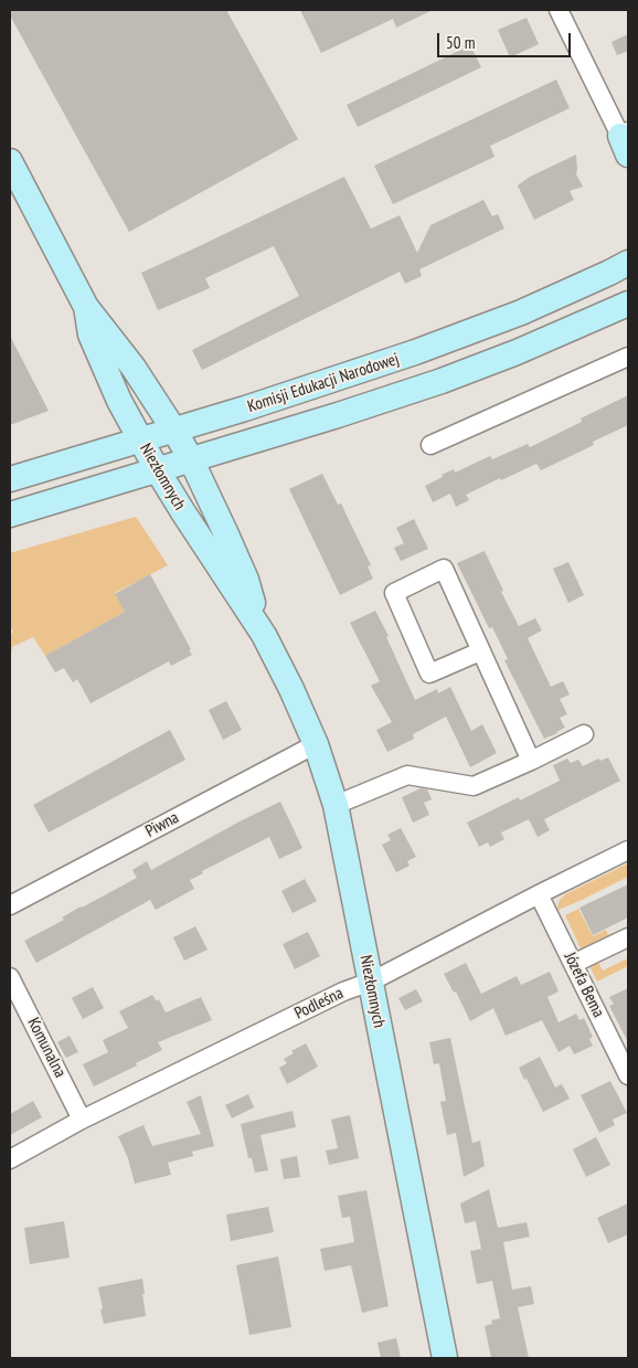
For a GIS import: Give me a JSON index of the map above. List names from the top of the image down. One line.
{"streets":{"street":["Komisji Edukacji Narodowej","Niezłomnych","Piwna","Józefa Bema","Podleśna","Komunalna"]},"crossings":[["Komisji Edukacji Narodowej","Niezłomnych"],["Niezłomnych","Piwna"],["Niezłomnych","Podleśna"],["Józefa Bema","Podleśna"],["Podleśna","Komunalna"]],"scale_bar":"50 m"}
